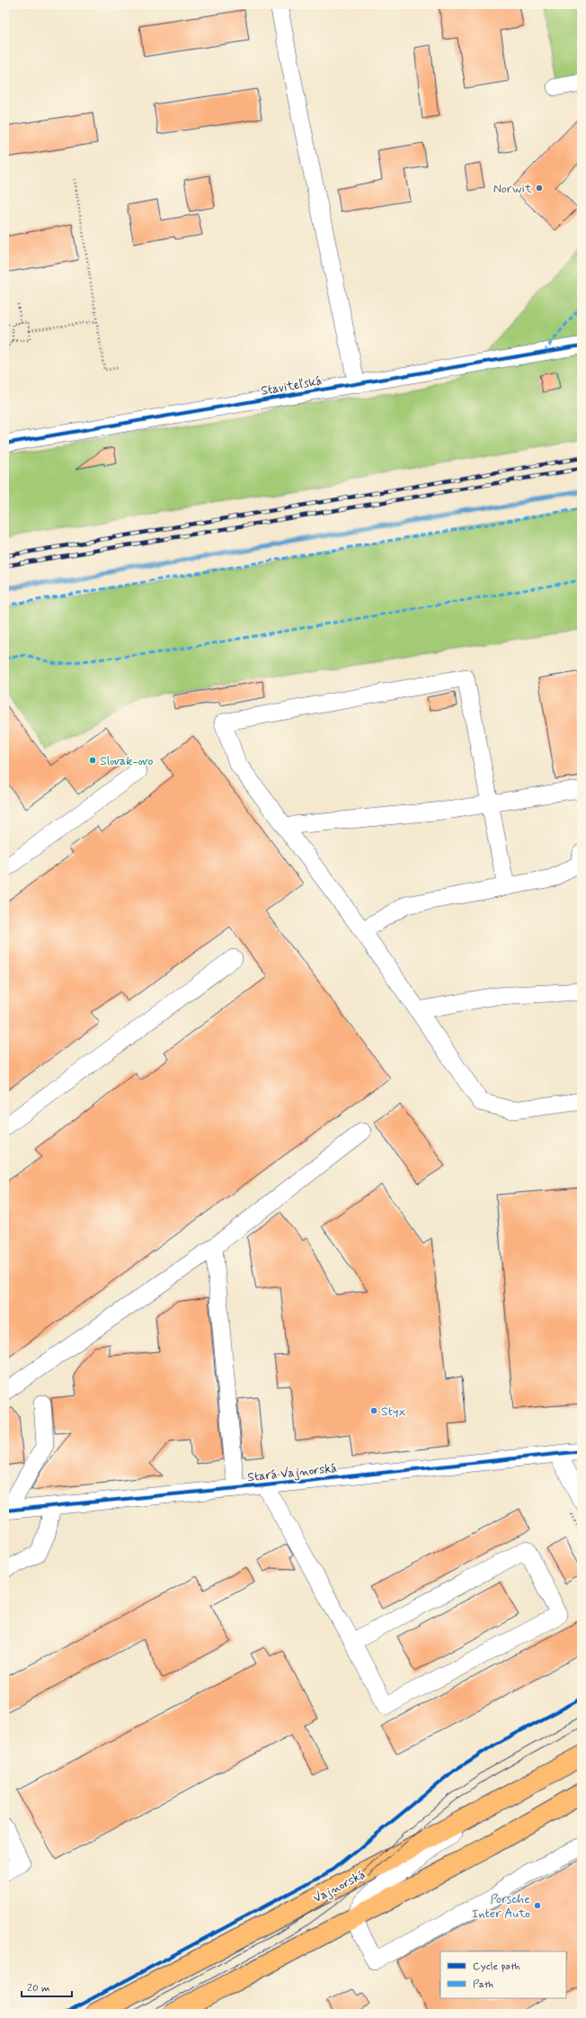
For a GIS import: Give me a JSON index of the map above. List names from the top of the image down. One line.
{"streets":{"main road":["Vajnorská"],"street":["Staviteľská","Stará Vajnorská"]},"places":["Norwit","Slovak-ovo","Styx","Porsche Inter Auto"],"legend":["Cycle path","Path"],"scale_bar":"20 m"}
